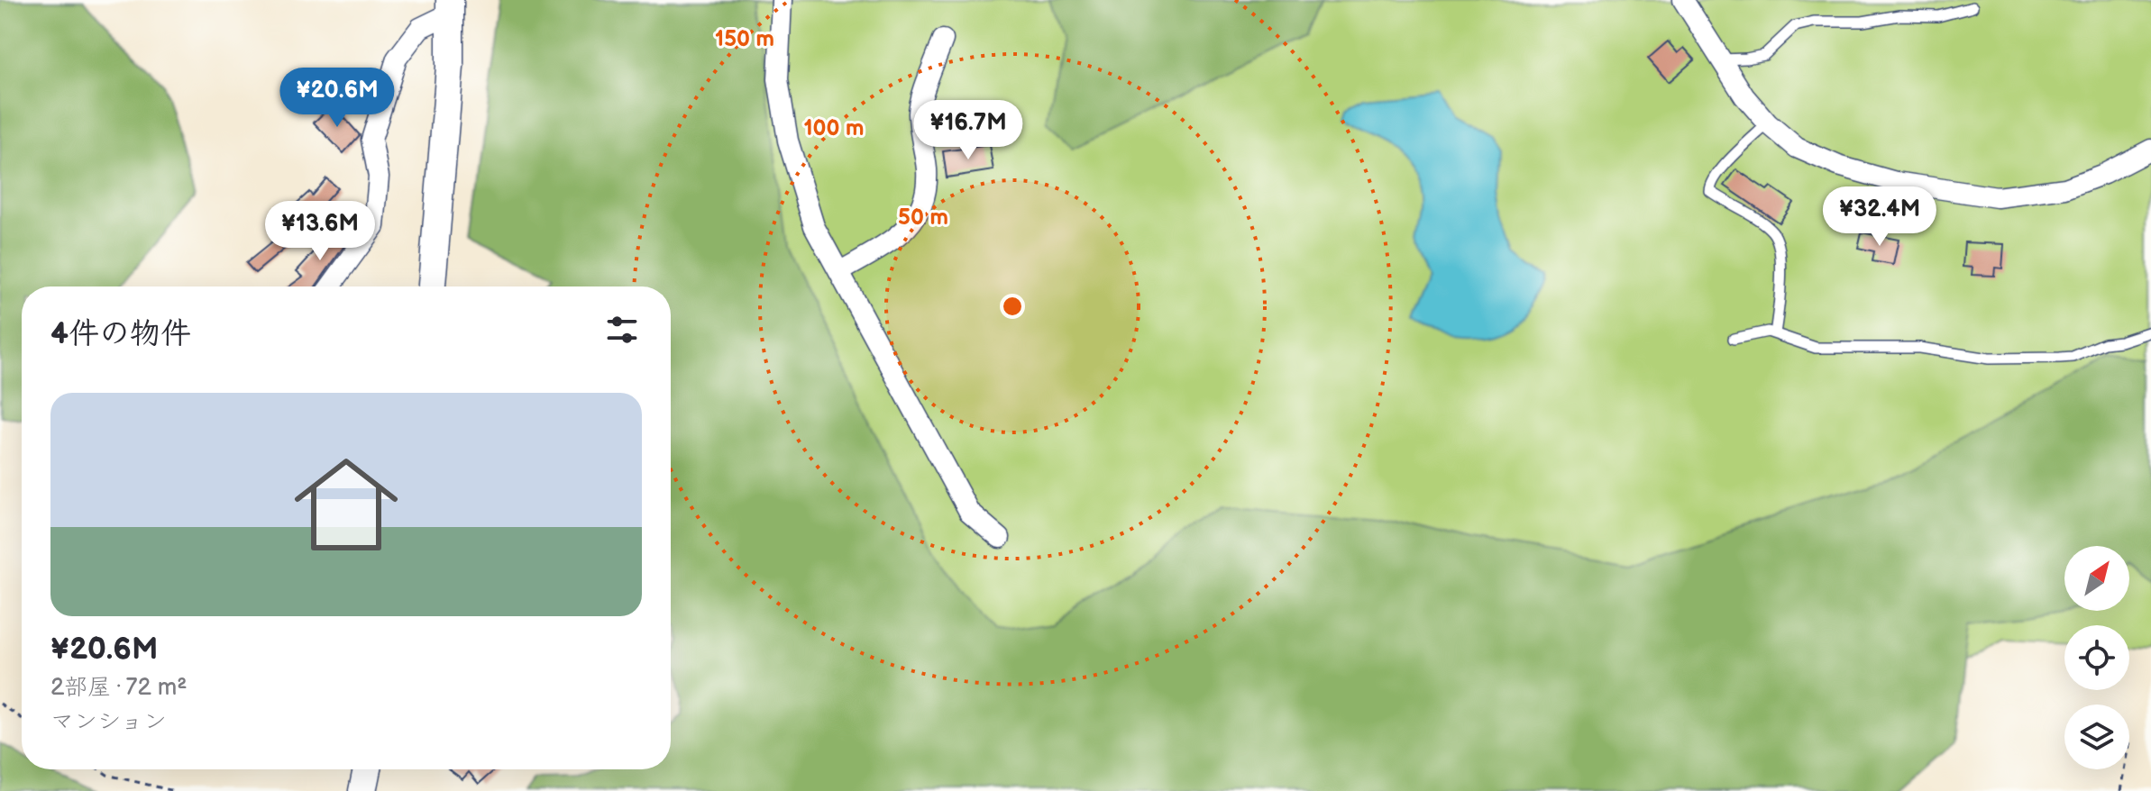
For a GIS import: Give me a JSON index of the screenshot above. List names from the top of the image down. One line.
{"north":"top right","page":{"price":["¥20.6M","¥16.7M","¥32.4M","¥13.6M"],"heading":"4件の物件","list":[{"name":"¥20.6M","note":"2部屋 · 72 m² · マンション"}]},"rings":["150 m","100 m","50 m"]}
